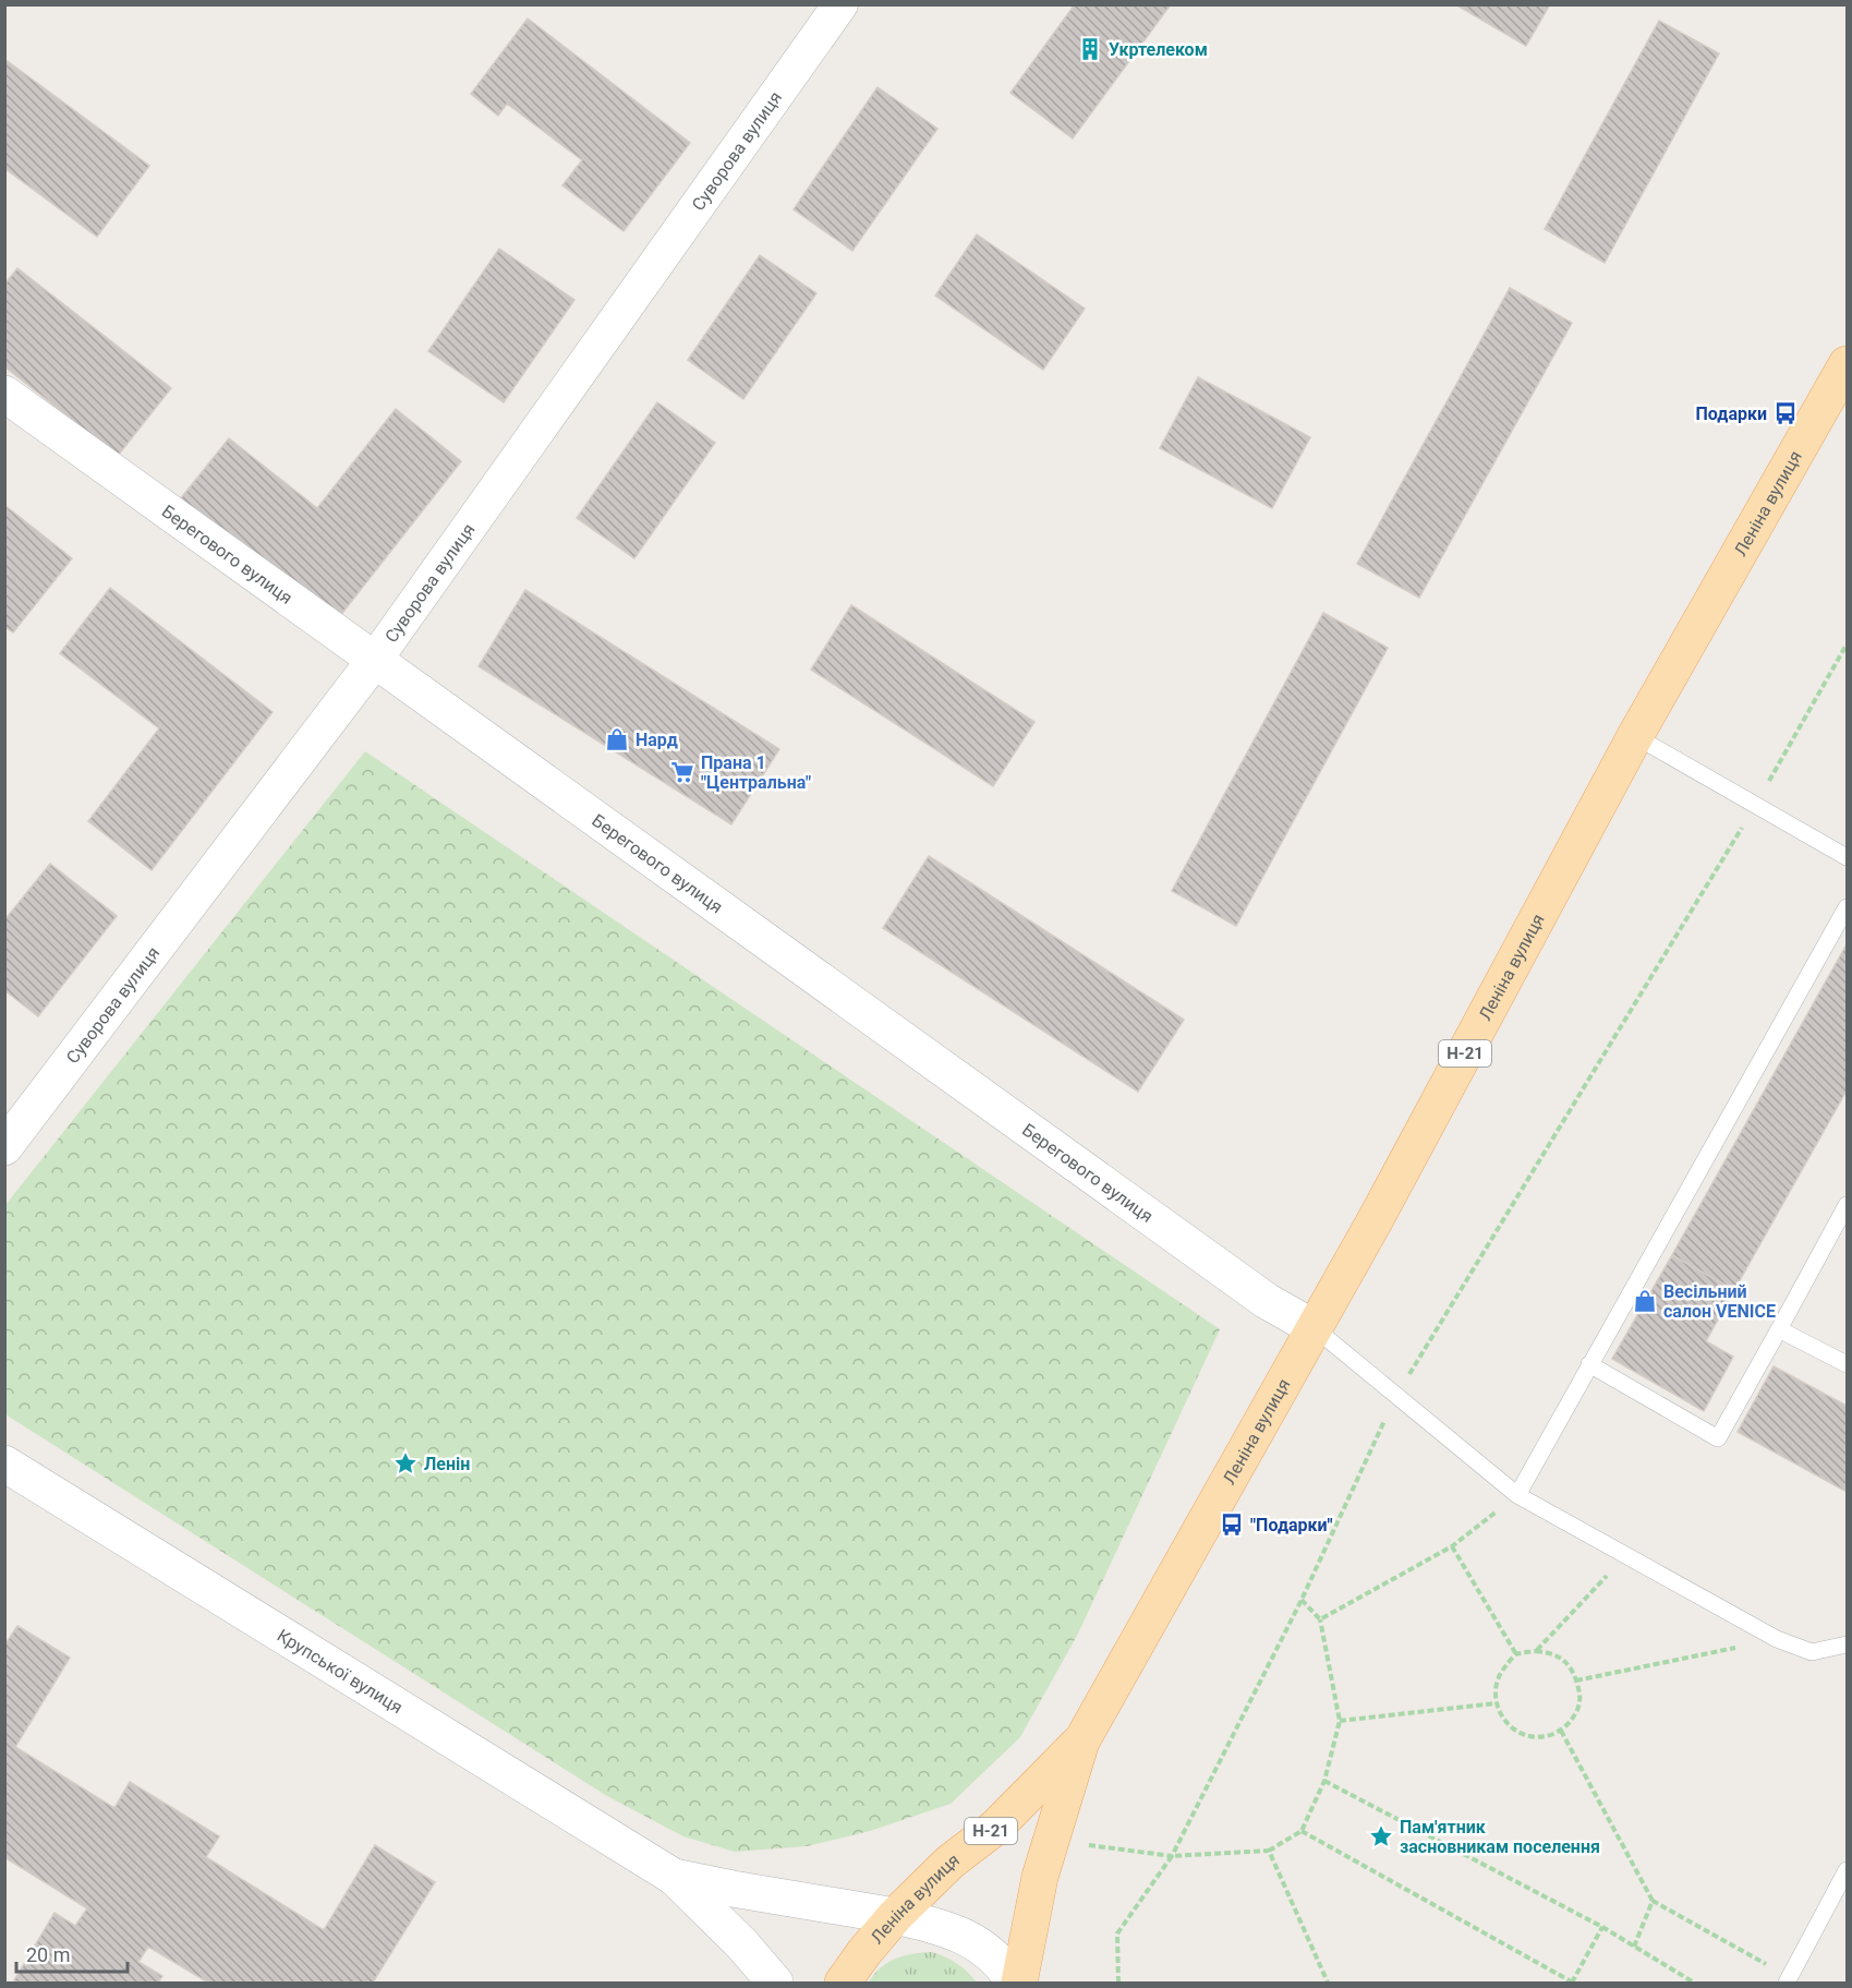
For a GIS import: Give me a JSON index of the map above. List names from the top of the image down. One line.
{"streets":{"main road":["Леніна вулиця","Н-21"],"street":["Суворова вулиця","Берегового вулиця","Крупської вулиця"]},"crossings":[["Суворова вулиця","Берегового вулиця"],["Леніна вулиця","Берегового вулиця"],["Леніна вулиця","Крупської вулиця"]],"places":{"building":["Укртелеком"],"bus stop":["Подарки","\"Подарки\""],"shop":["Нард","Весільний салон VENICE"],"supermarket":["Прана 1 \"Центральна\""],"place":["Ленін","Пам'ятник засновникам поселення"]},"scale_bar":"20 m"}
